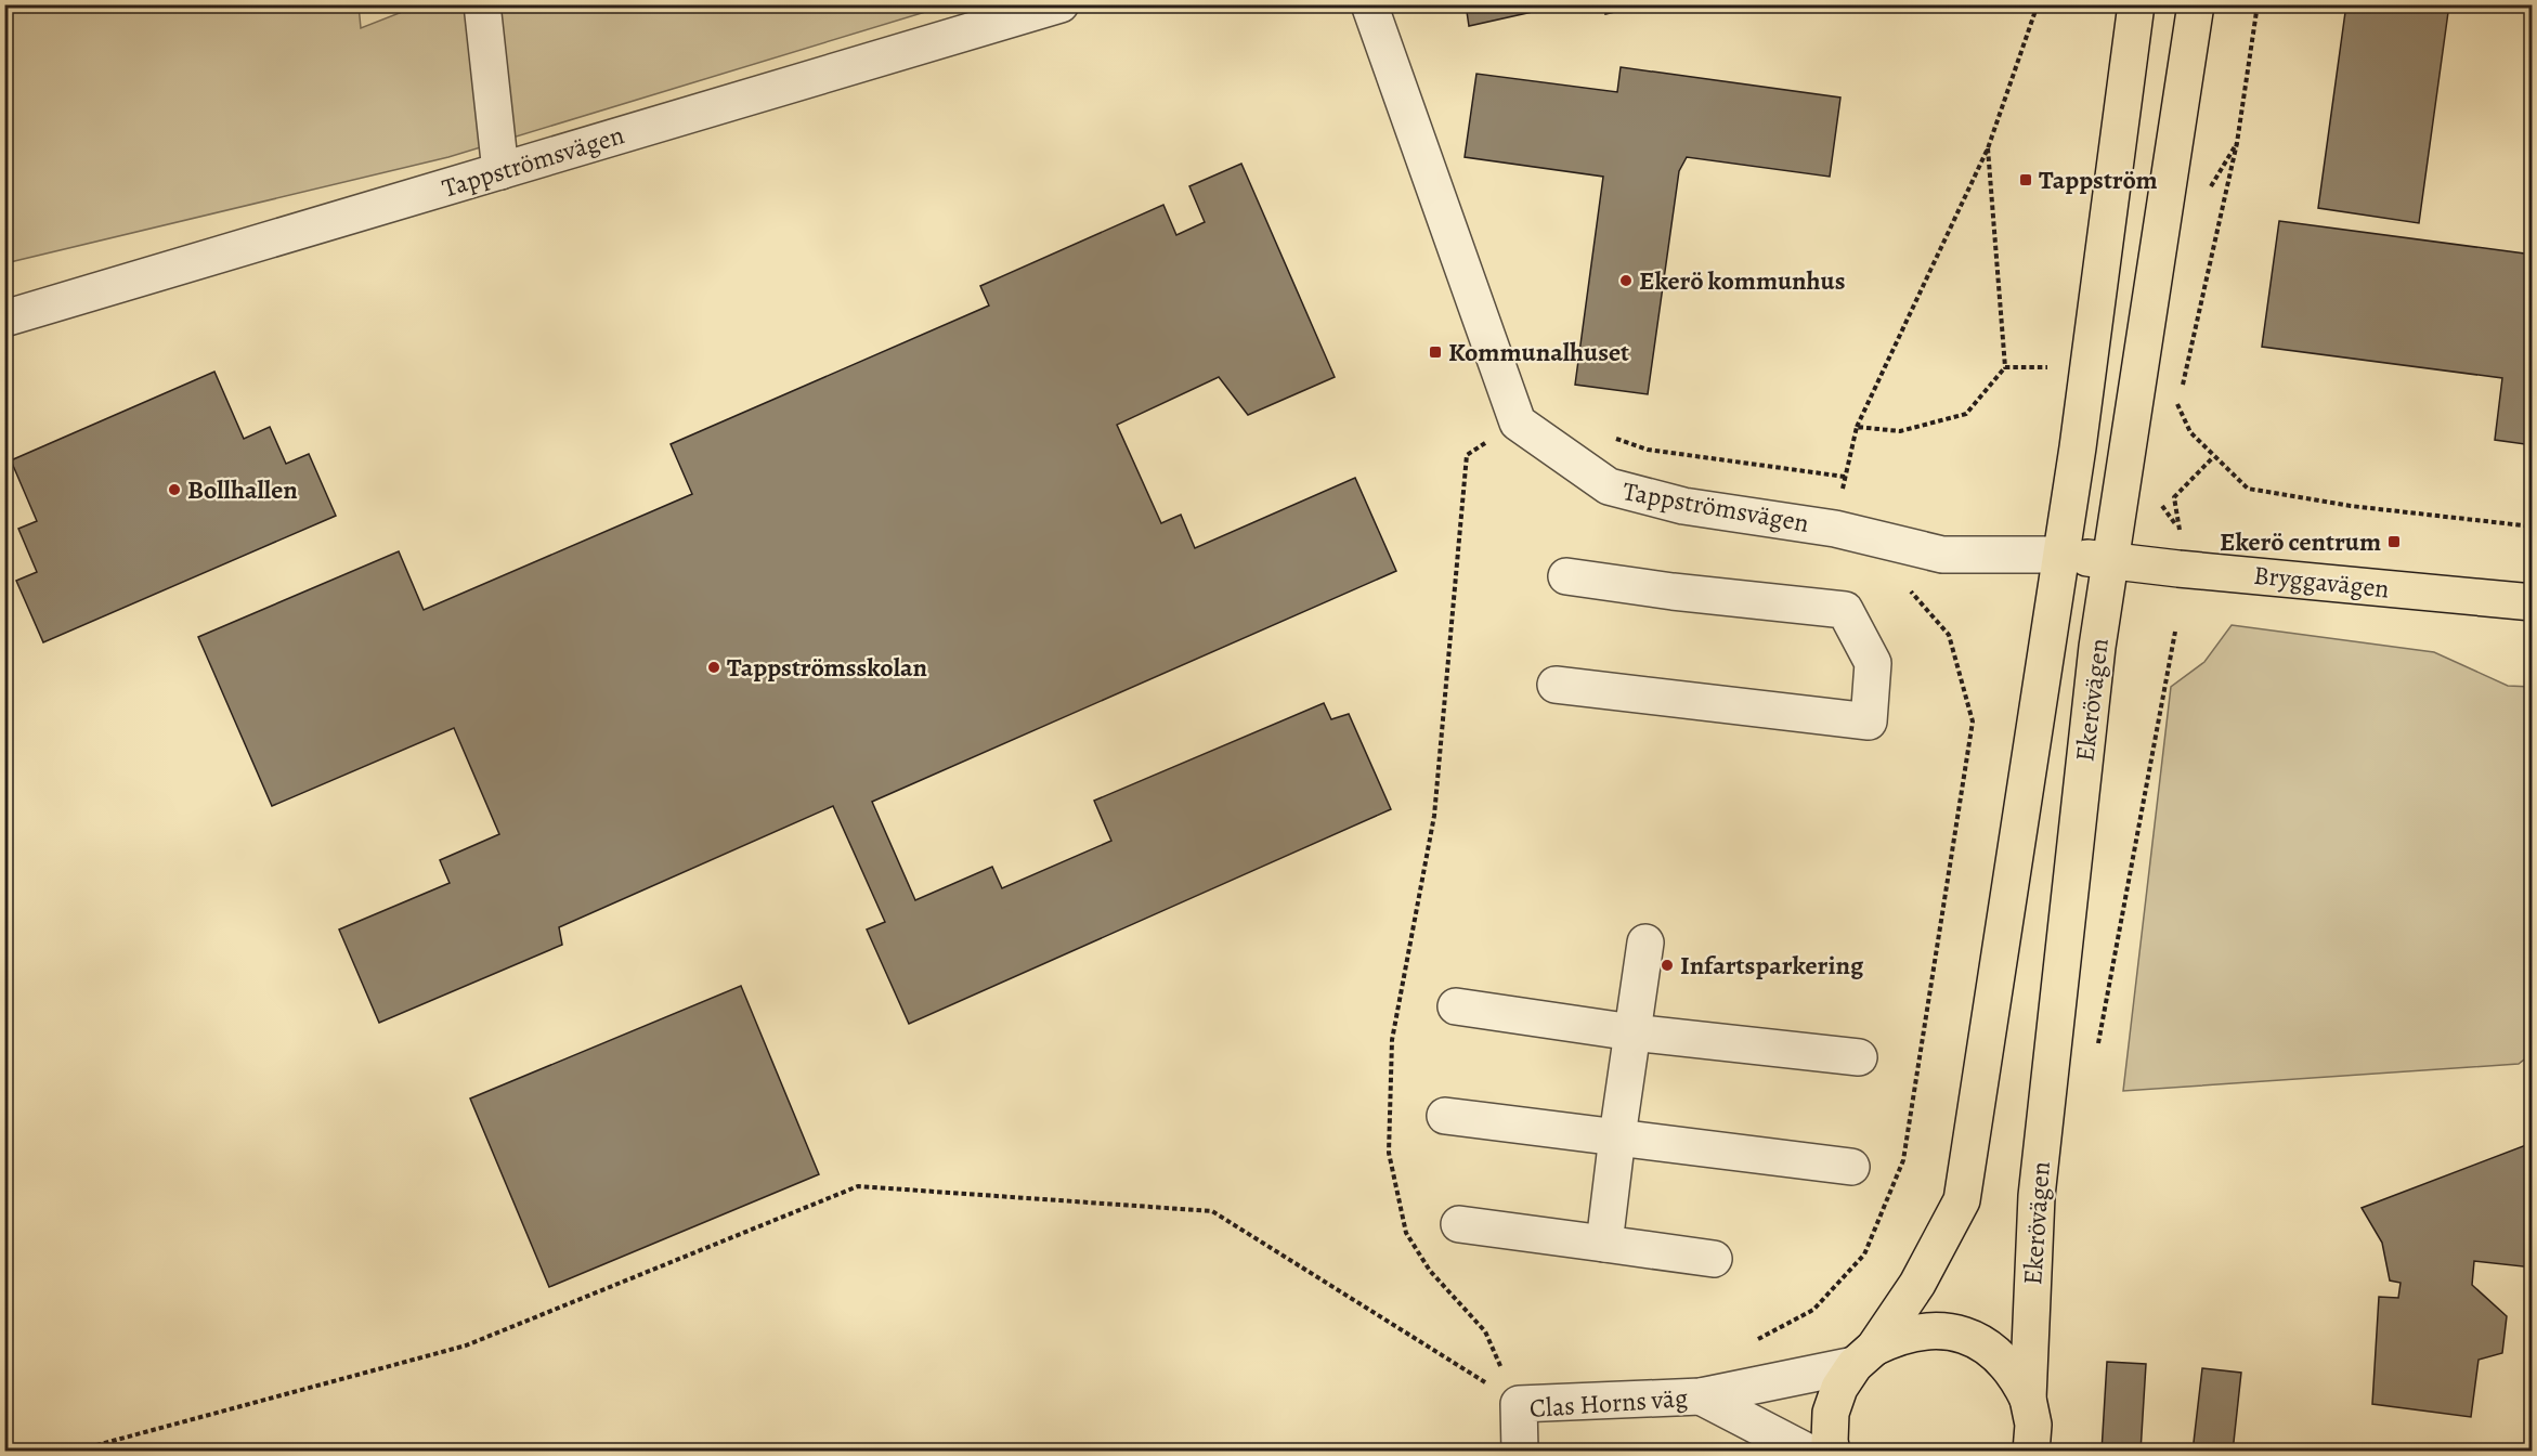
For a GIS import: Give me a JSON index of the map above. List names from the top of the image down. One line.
{"streets":{"main road":["Bryggavägen","Ekerövägen"],"street":["Tappströmsvägen","Clas Horns väg"]},"crossings":[["Tappströmsvägen","Bryggavägen"],["Tappströmsvägen","Ekerövägen"],["Bryggavägen","Ekerövägen"],["Ekerövägen","Clas Horns väg"]],"places":{"transit":["Tappström","Kommunalhuset","Ekerö centrum"],"other":["Ekerö kommunhus","Bollhallen","Tappströmsskolan","Infartsparkering"]}}
